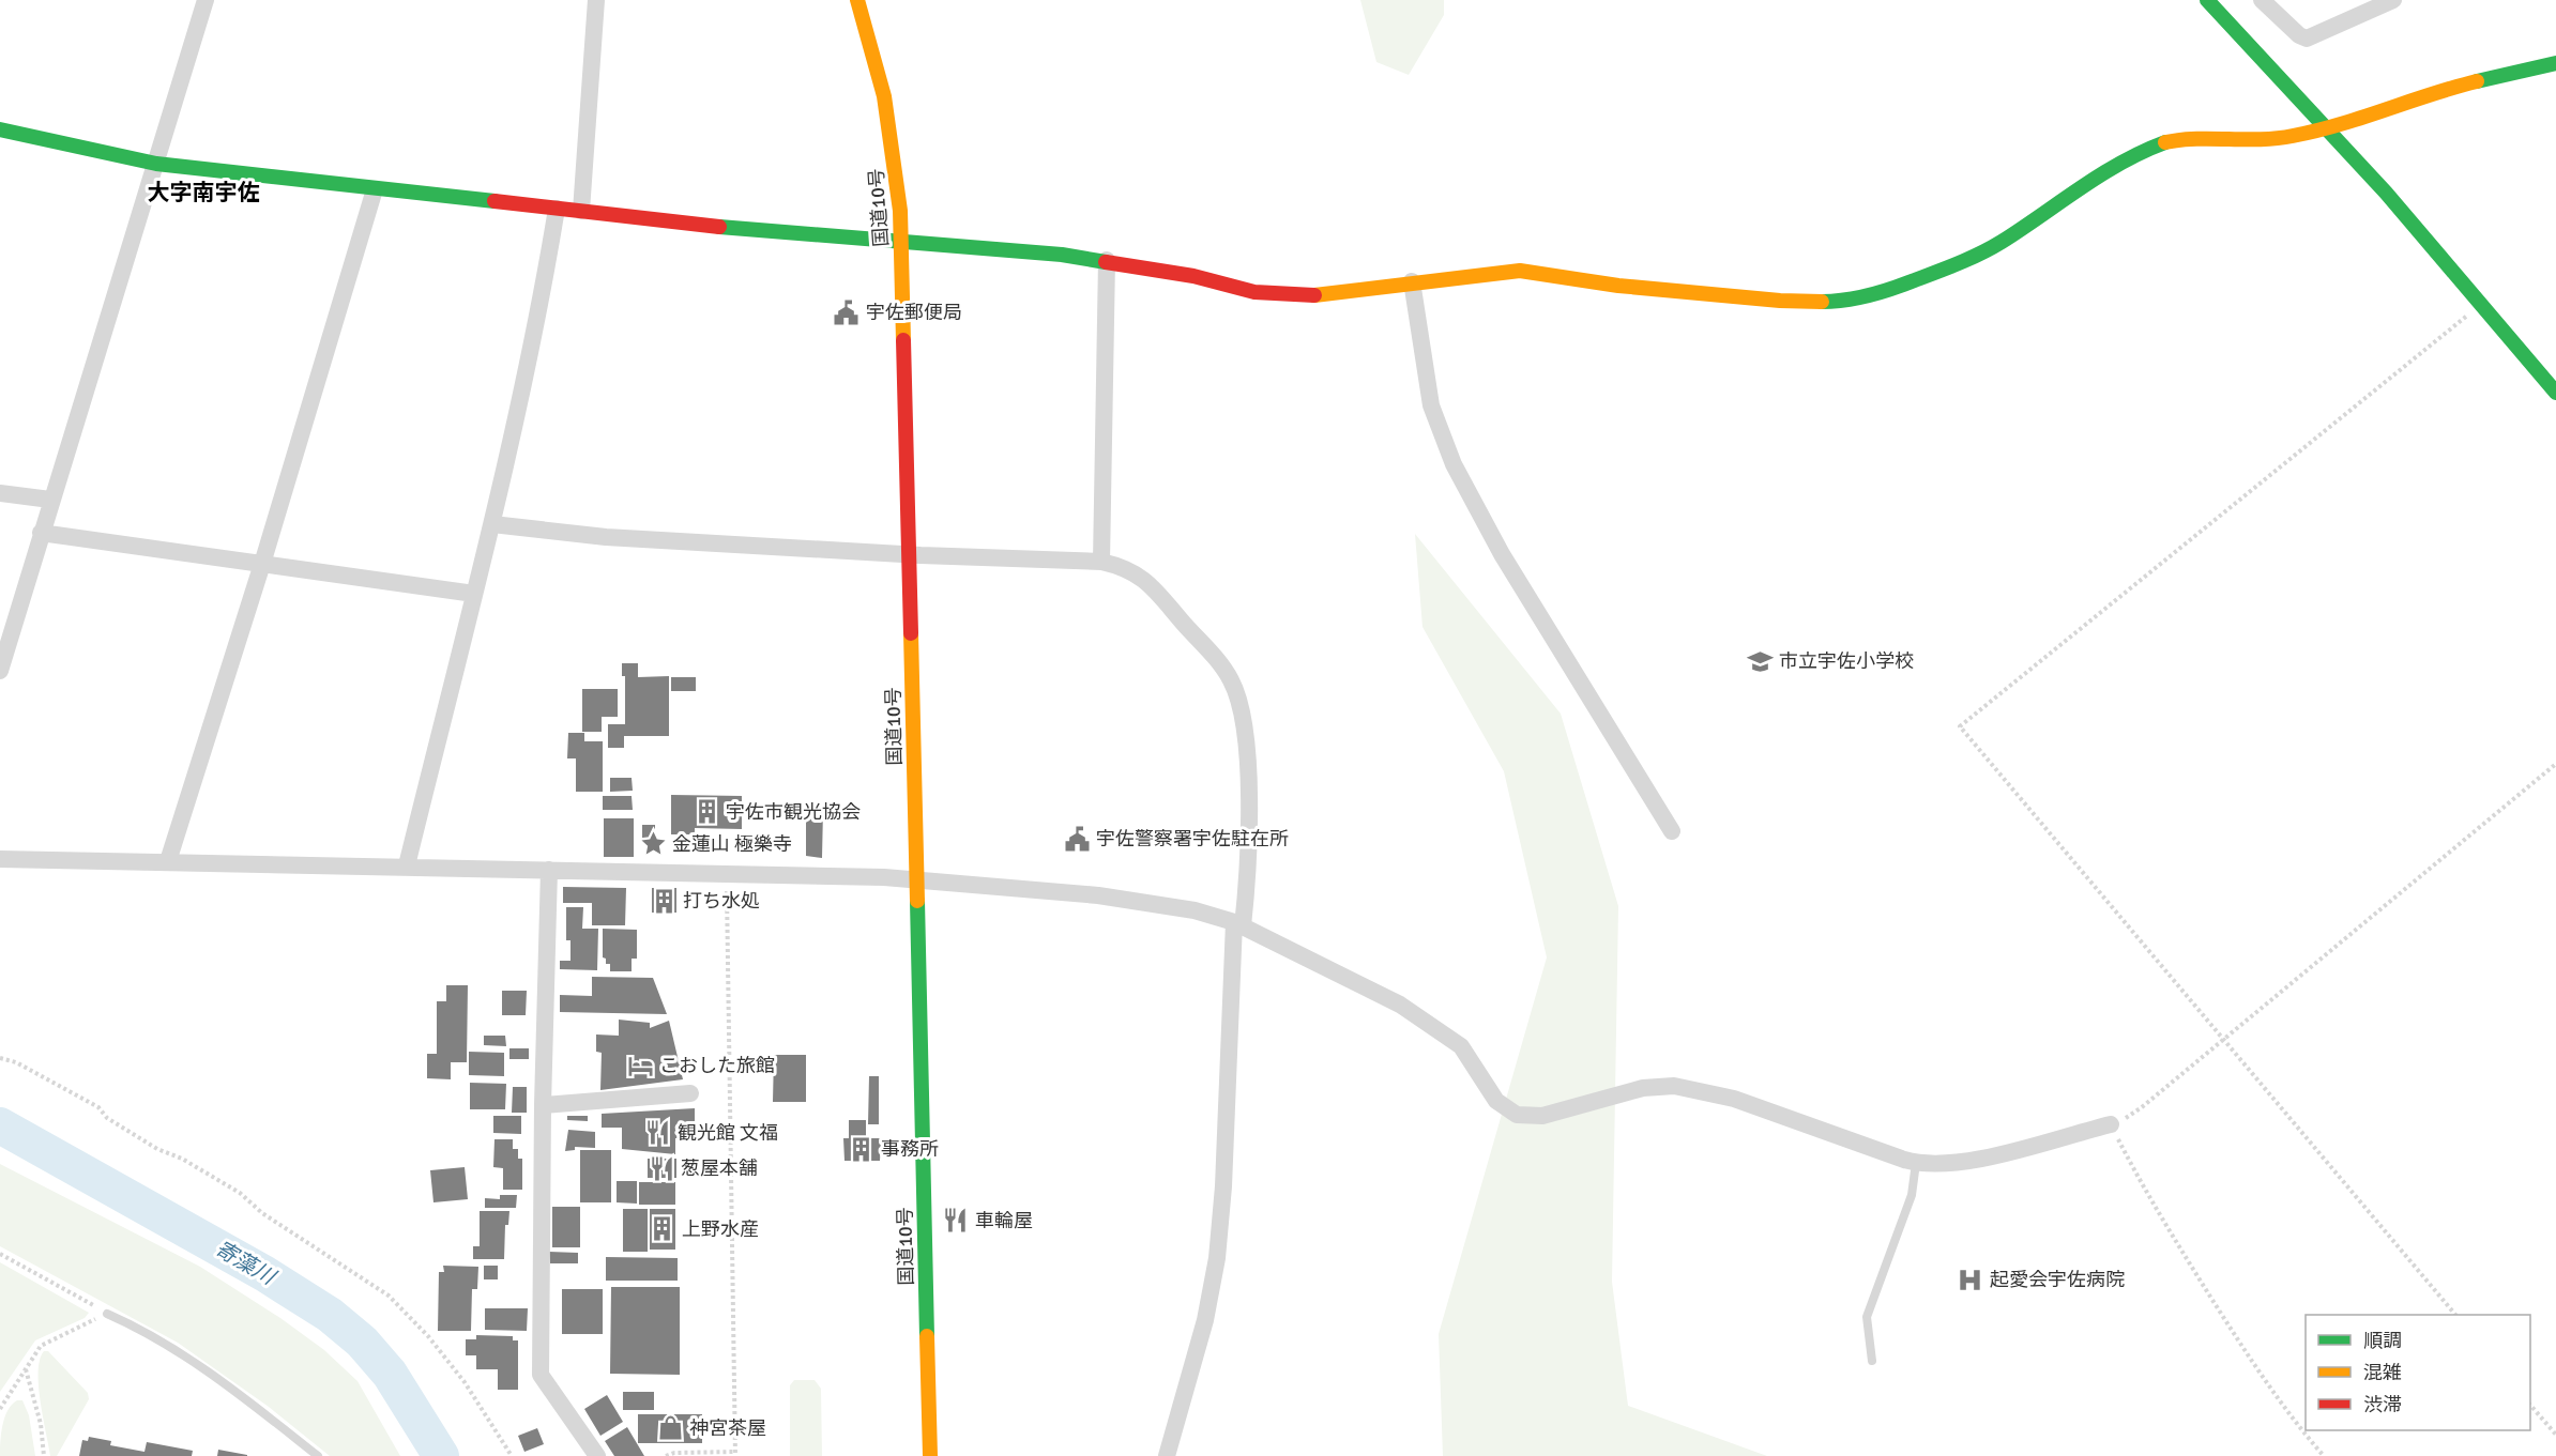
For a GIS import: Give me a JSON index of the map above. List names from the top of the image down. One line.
{"streets":{"main road":["国道10号"]},"districts":["大字南宇佐"],"water":["寄藻川"],"places":{"public building":["宇佐郵便局","宇佐警察署宇佐駐在所"],"school or university":["市立宇佐小学校"],"building":["宇佐市観光協会","打ち水処","事務所","上野水産"],"place":["金蓮山 極樂寺"],"hotel":["こおした旅館"],"restaurant":["観光館 文福","葱屋本舗","車輪屋"],"hospital":["起愛会宇佐病院"],"shop":["神宮茶屋"]},"legend":["順調","混雑","渋滞"]}
